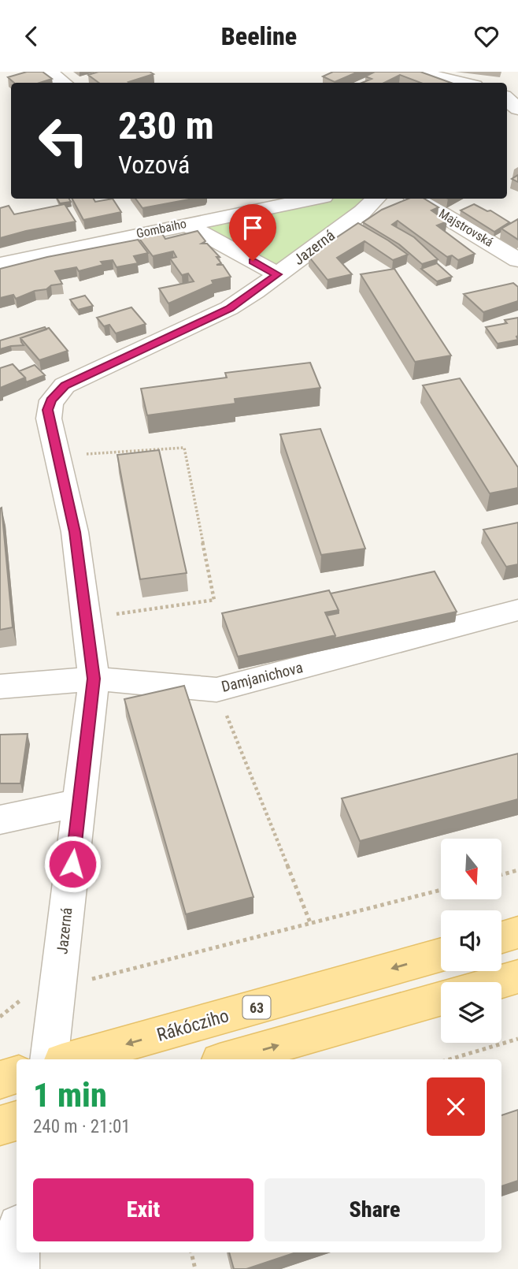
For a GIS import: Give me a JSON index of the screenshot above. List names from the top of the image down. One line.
{"streets":{"main road":["63","Rákócziho"],"street":["Majstrovská","Gombaiho","Jazerná","Damjanichova"]},"crossings":[["Jazerná","Damjanichova"]],"north":"bottom","page":{"header":"Beeline","turn":["230 m","Vozová"],"heading":["1 min","240 m · 21:01"],"buttons":["Exit","Share"]}}
